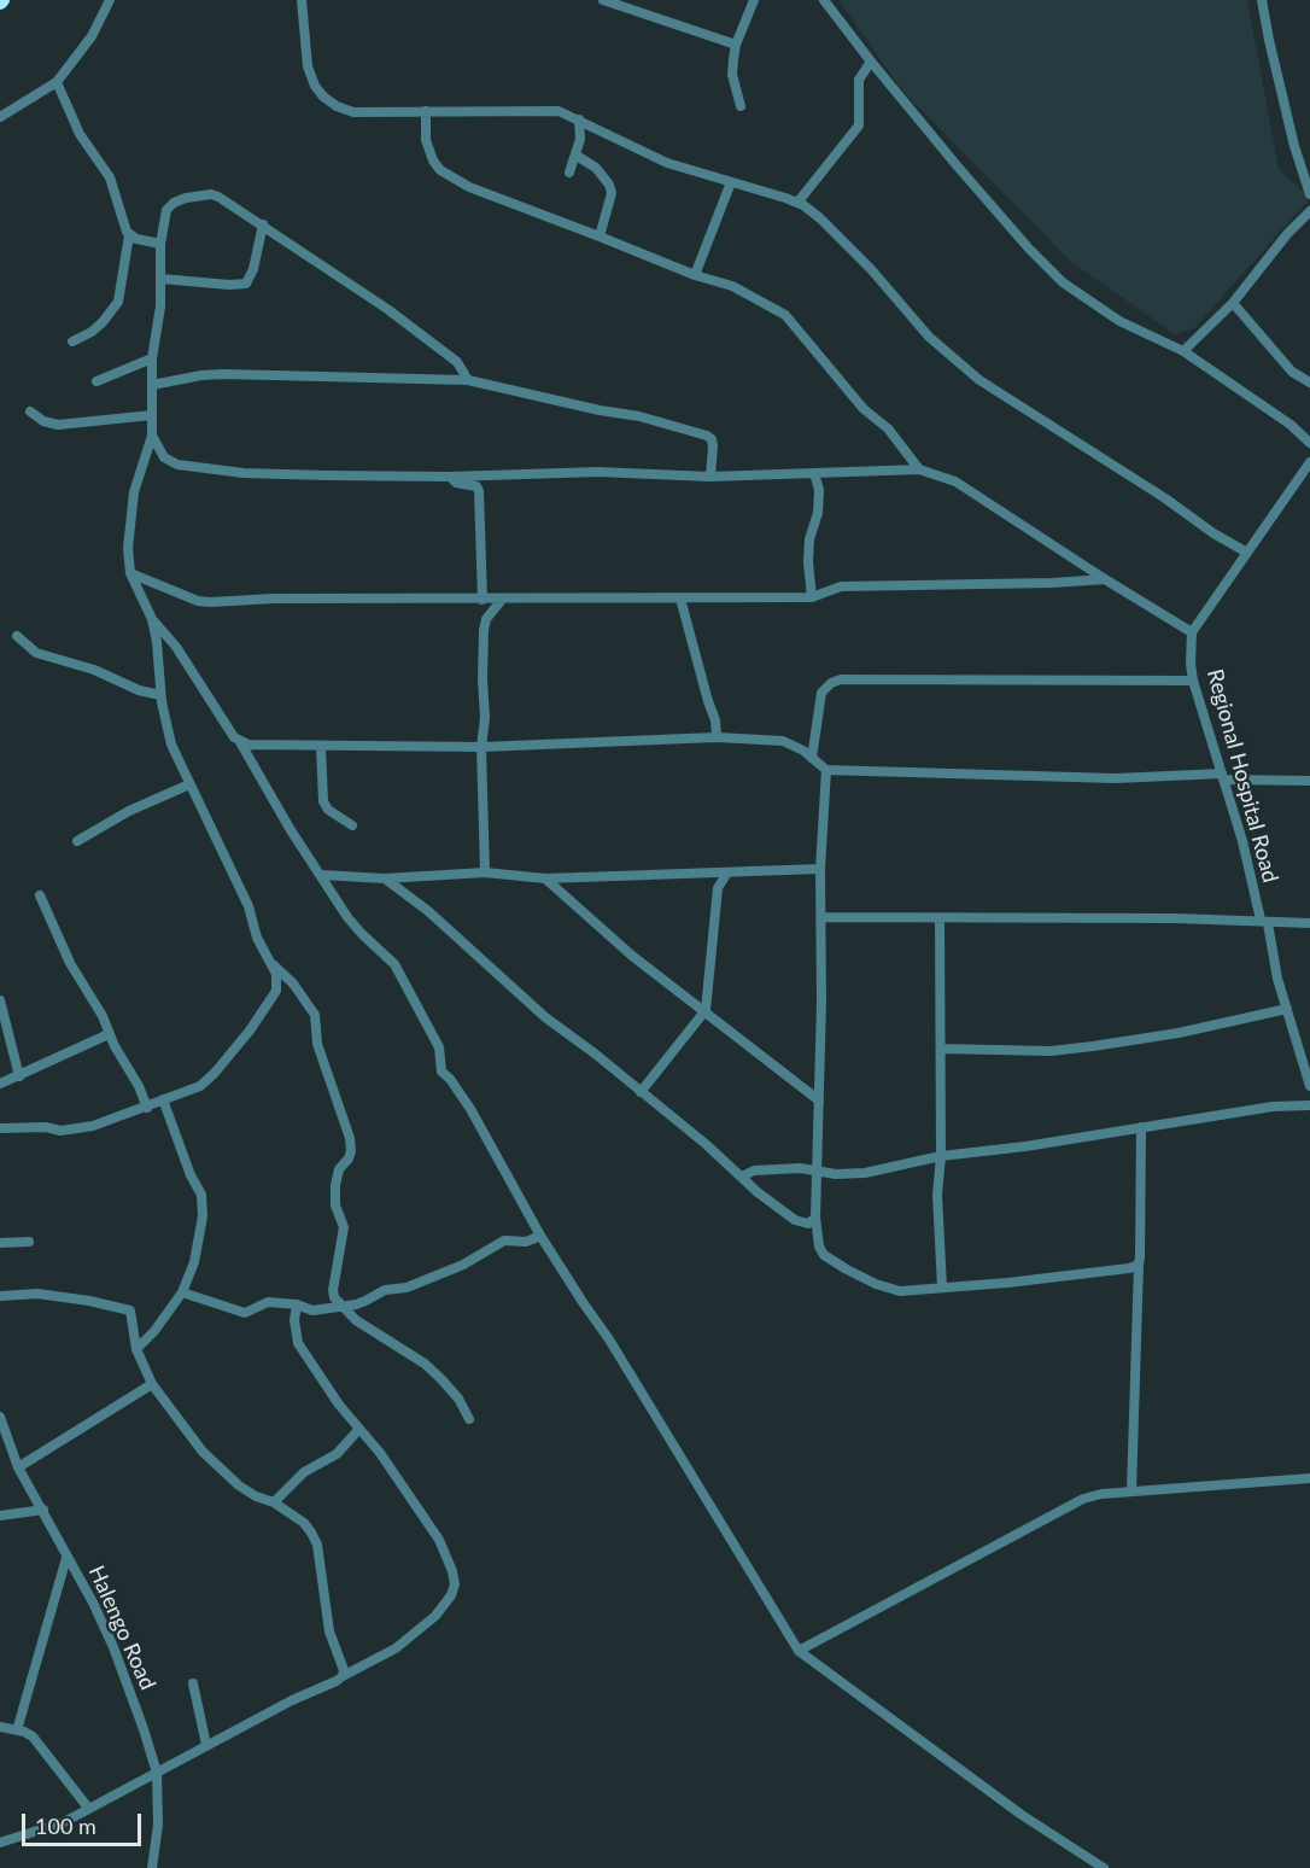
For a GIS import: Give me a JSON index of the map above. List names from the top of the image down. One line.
{"streets":{"street":["Regional Hospital Road","Halengo Road"]},"scale_bar":"100 m"}
